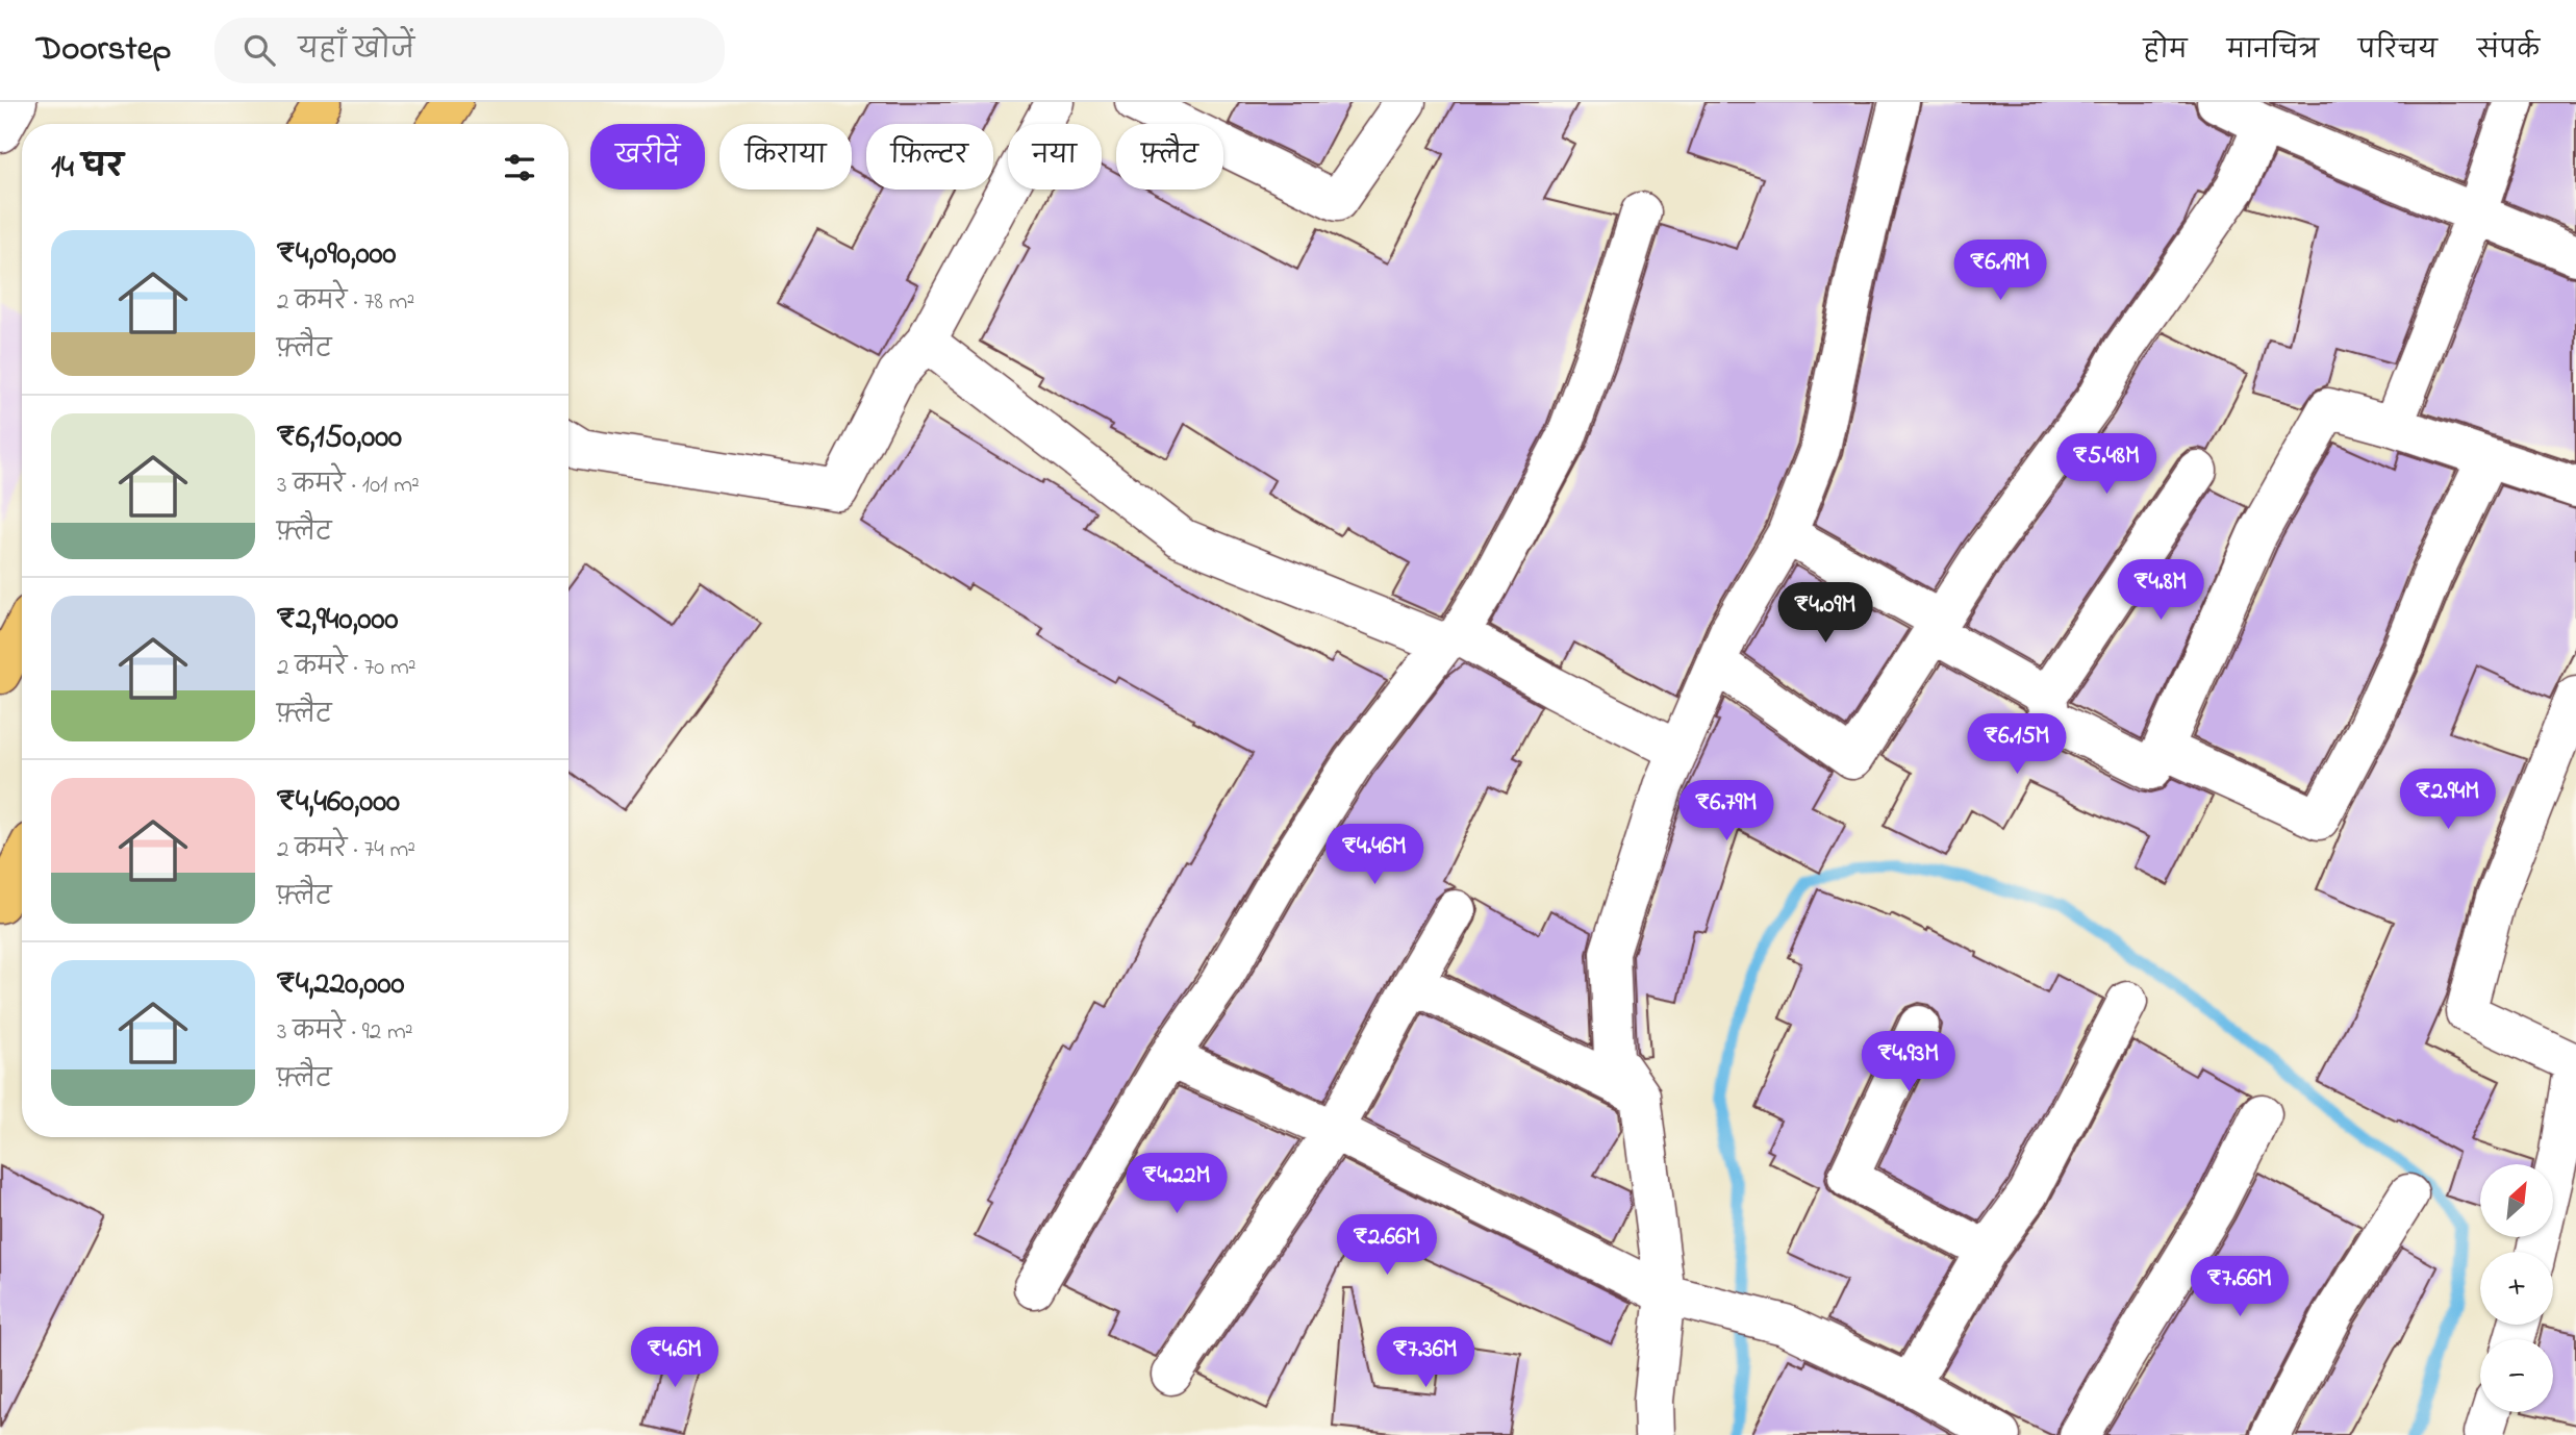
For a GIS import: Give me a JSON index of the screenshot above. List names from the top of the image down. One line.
{"north":"top right","page":{"header":"Doorstep","search":"यहाँ खोजें","nav":["होम","मानचित्र","परिचय","संपर्क"],"chip":["खरीदें","किराया","फ़िल्टर","नया","फ़्लैट"],"heading":"14 घर","list":[{"name":"₹4,090,000","note":"2 कमरे · 78 m² · फ़्लैट"},{"name":"₹6,150,000","note":"3 कमरे · 101 m² · फ़्लैट"},{"name":"₹2,940,000","note":"2 कमरे · 70 m² · फ़्लैट"},{"name":"₹4,460,000","note":"2 कमरे · 74 m² · फ़्लैट"},{"name":"₹4,220,000","note":"3 कमरे · 92 m² · फ़्लैट"}],"price":["₹6.19M","₹5.48M","₹4.8M","₹4.09M","₹6.15M","₹2.94M","₹6.79M","₹4.46M","₹4.93M","₹4.22M","₹2.66M","₹7.66M","₹4.6M","₹7.36M"],"map_buttons":["+","−"]}}
